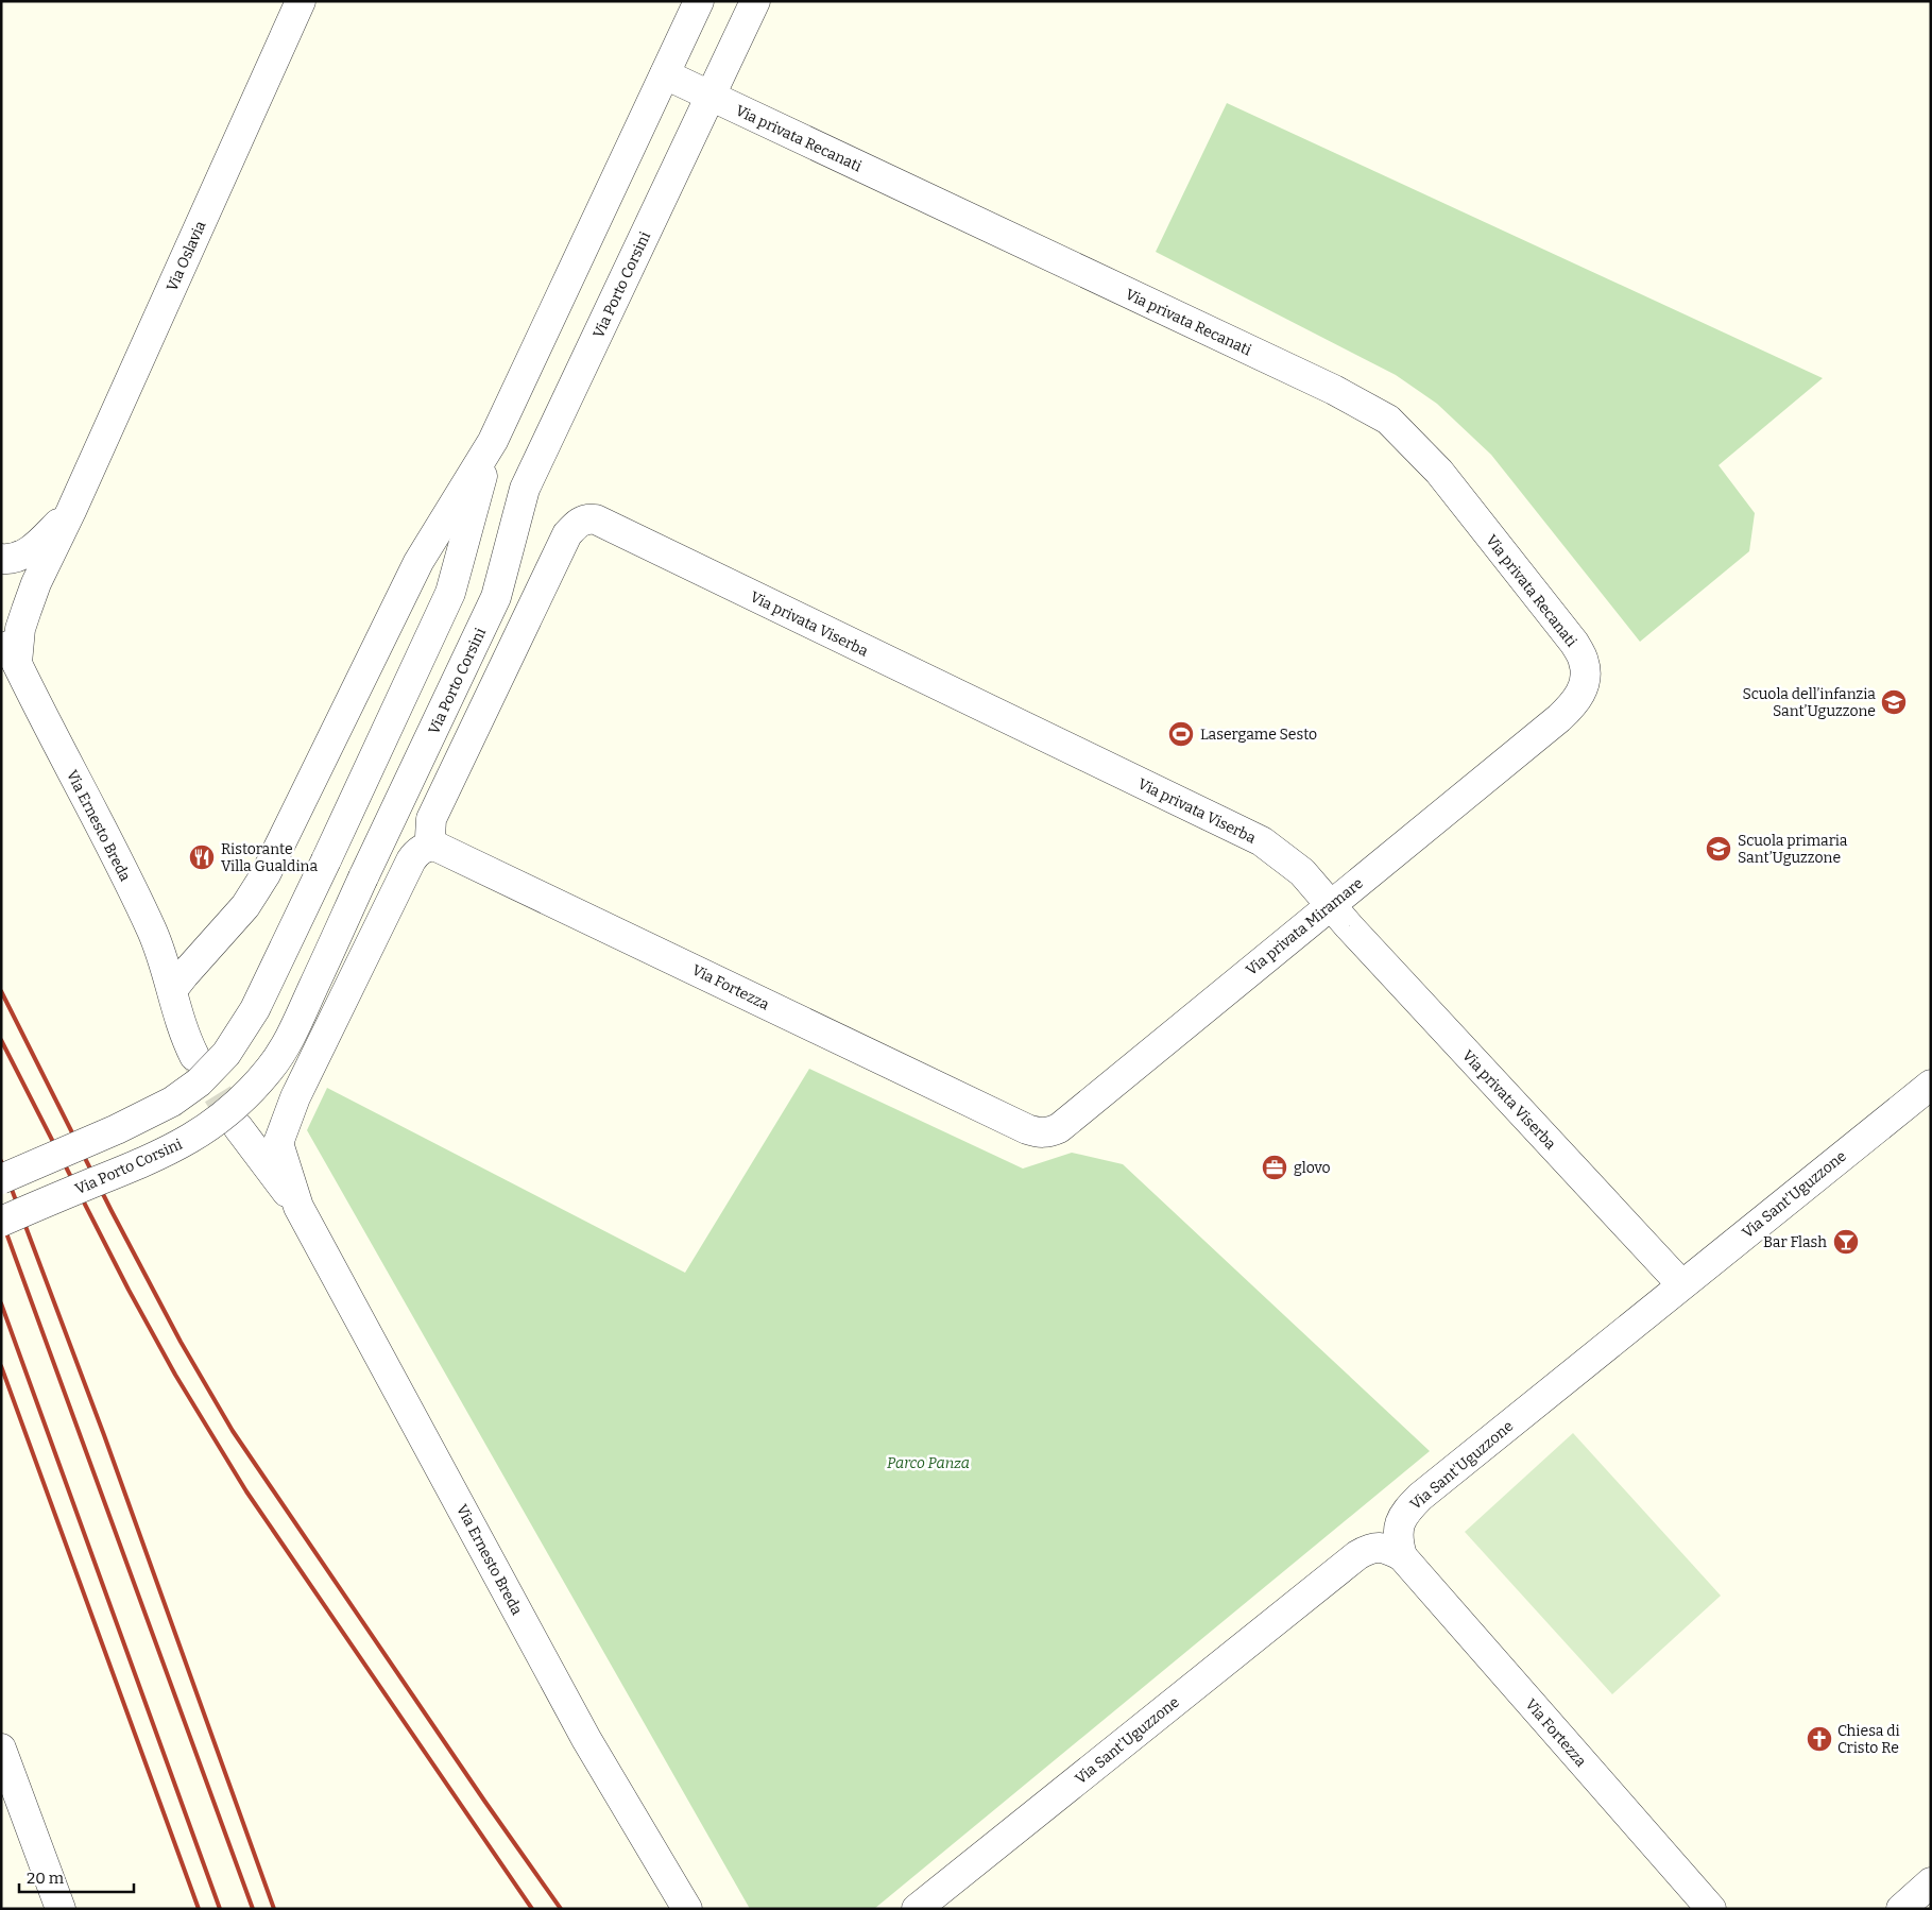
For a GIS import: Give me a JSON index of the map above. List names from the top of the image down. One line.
{"streets":{"street":["Via privata Recanati","Via Oslavia","Via Porto Corsini","Via privata Viserba","Via Ernesto Breda","Via privata Miramare","Via Fortezza","Via Sant'Uguzzone"]},"crossings":[["Via privata Recanati","Via Porto Corsini"],["Via privata Recanati","Via privata Miramare"],["Via Oslavia","Via Ernesto Breda"],["Via privata Viserba","Via privata Miramare"],["Via privata Viserba","Via Fortezza"],["Via privata Viserba","Via Sant'Uguzzone"],["Via privata Miramare","Via Fortezza"],["Via Fortezza","Via Sant'Uguzzone"]],"parks":["Parco Panza"],"places":{"school or university":["Scuola dell’infanzia Sant’Uguzzone","Scuola primaria Sant’Uguzzone"],"sports":["Lasergame Sesto"],"restaurant":["Ristorante Villa Gualdina"],"office":["glovo"],"bar":["Bar Flash"],"church":["Chiesa di Cristo Re"]},"scale_bar":"20 m"}
